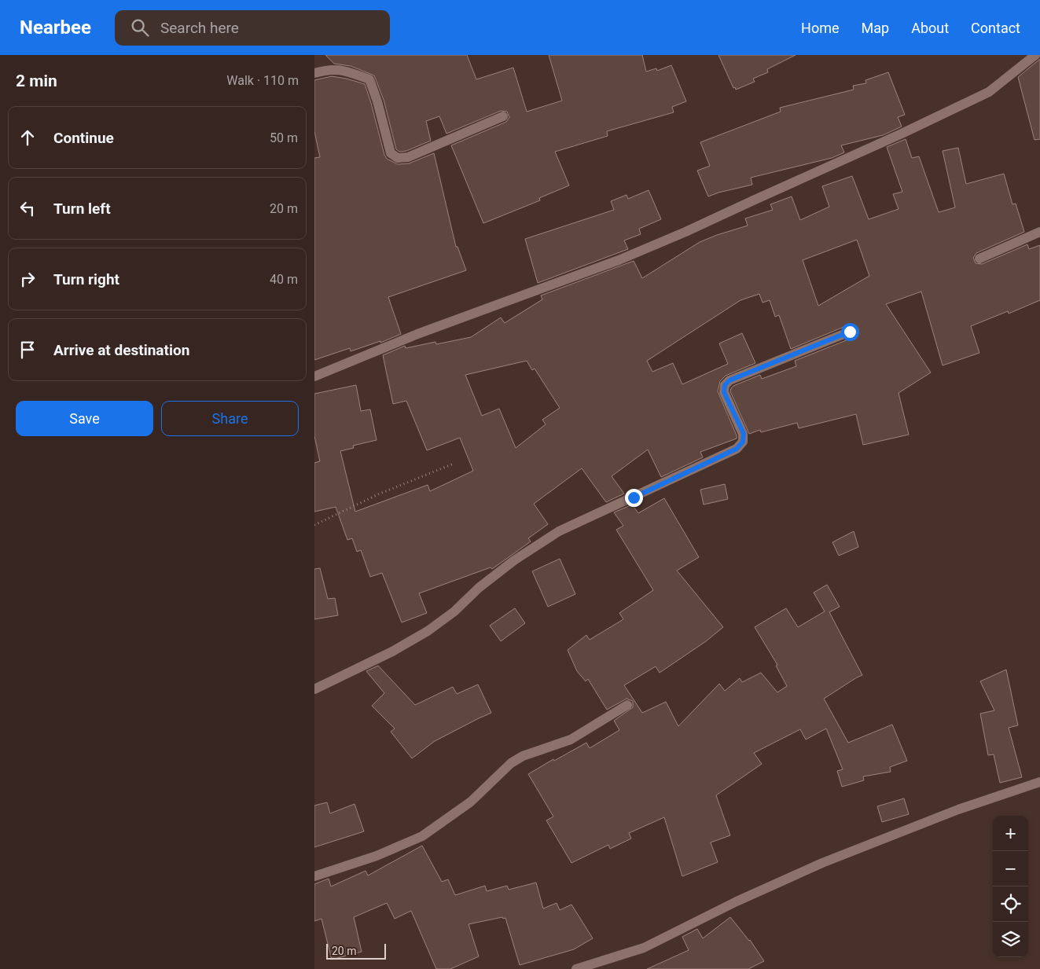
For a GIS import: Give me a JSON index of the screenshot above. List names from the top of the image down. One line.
{"scale_bar":"20 m","page":{"header":"Nearbee","search":"Search here","nav":["Home","Map","About","Contact"],"heading":["2 min","Walk · 110 m"],"list":[["Continue","50 m"],["Turn left","20 m"],["Turn right","40 m"],"Arrive at destination"],"buttons":["Save","Share"],"map_buttons":["+","−"],"scale":"20 m"}}
